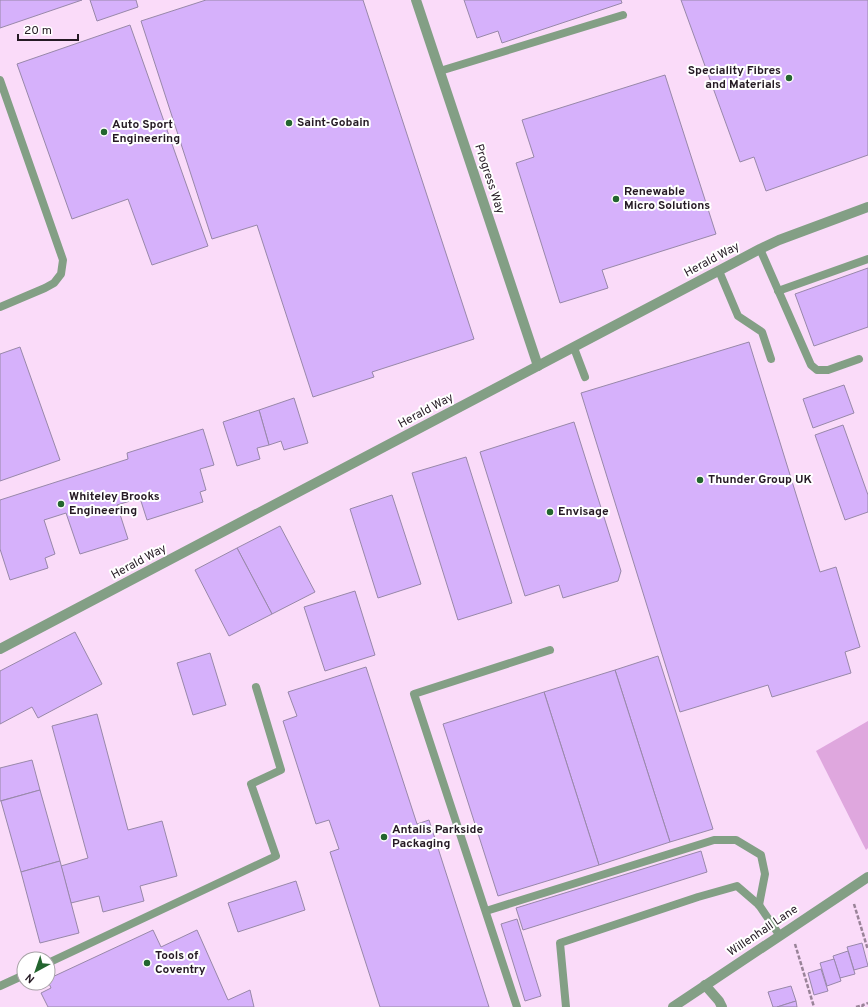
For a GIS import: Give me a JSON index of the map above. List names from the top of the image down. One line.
{"streets":{"street":["Progress Way","Herald Way","Willenhall Lane"]},"crossings":[["Progress Way","Herald Way"]],"places":["Speciality Fibres and Materials","Saint-Gobain","Auto Sport Engineering","Renewable Micro Solutions","Thunder Group UK","Whiteley Brooks Engineering","Envisage","Antalis Parkside Packaging","Tools of Coventry"],"scale_bar":"20 m","north":"bottom left"}
